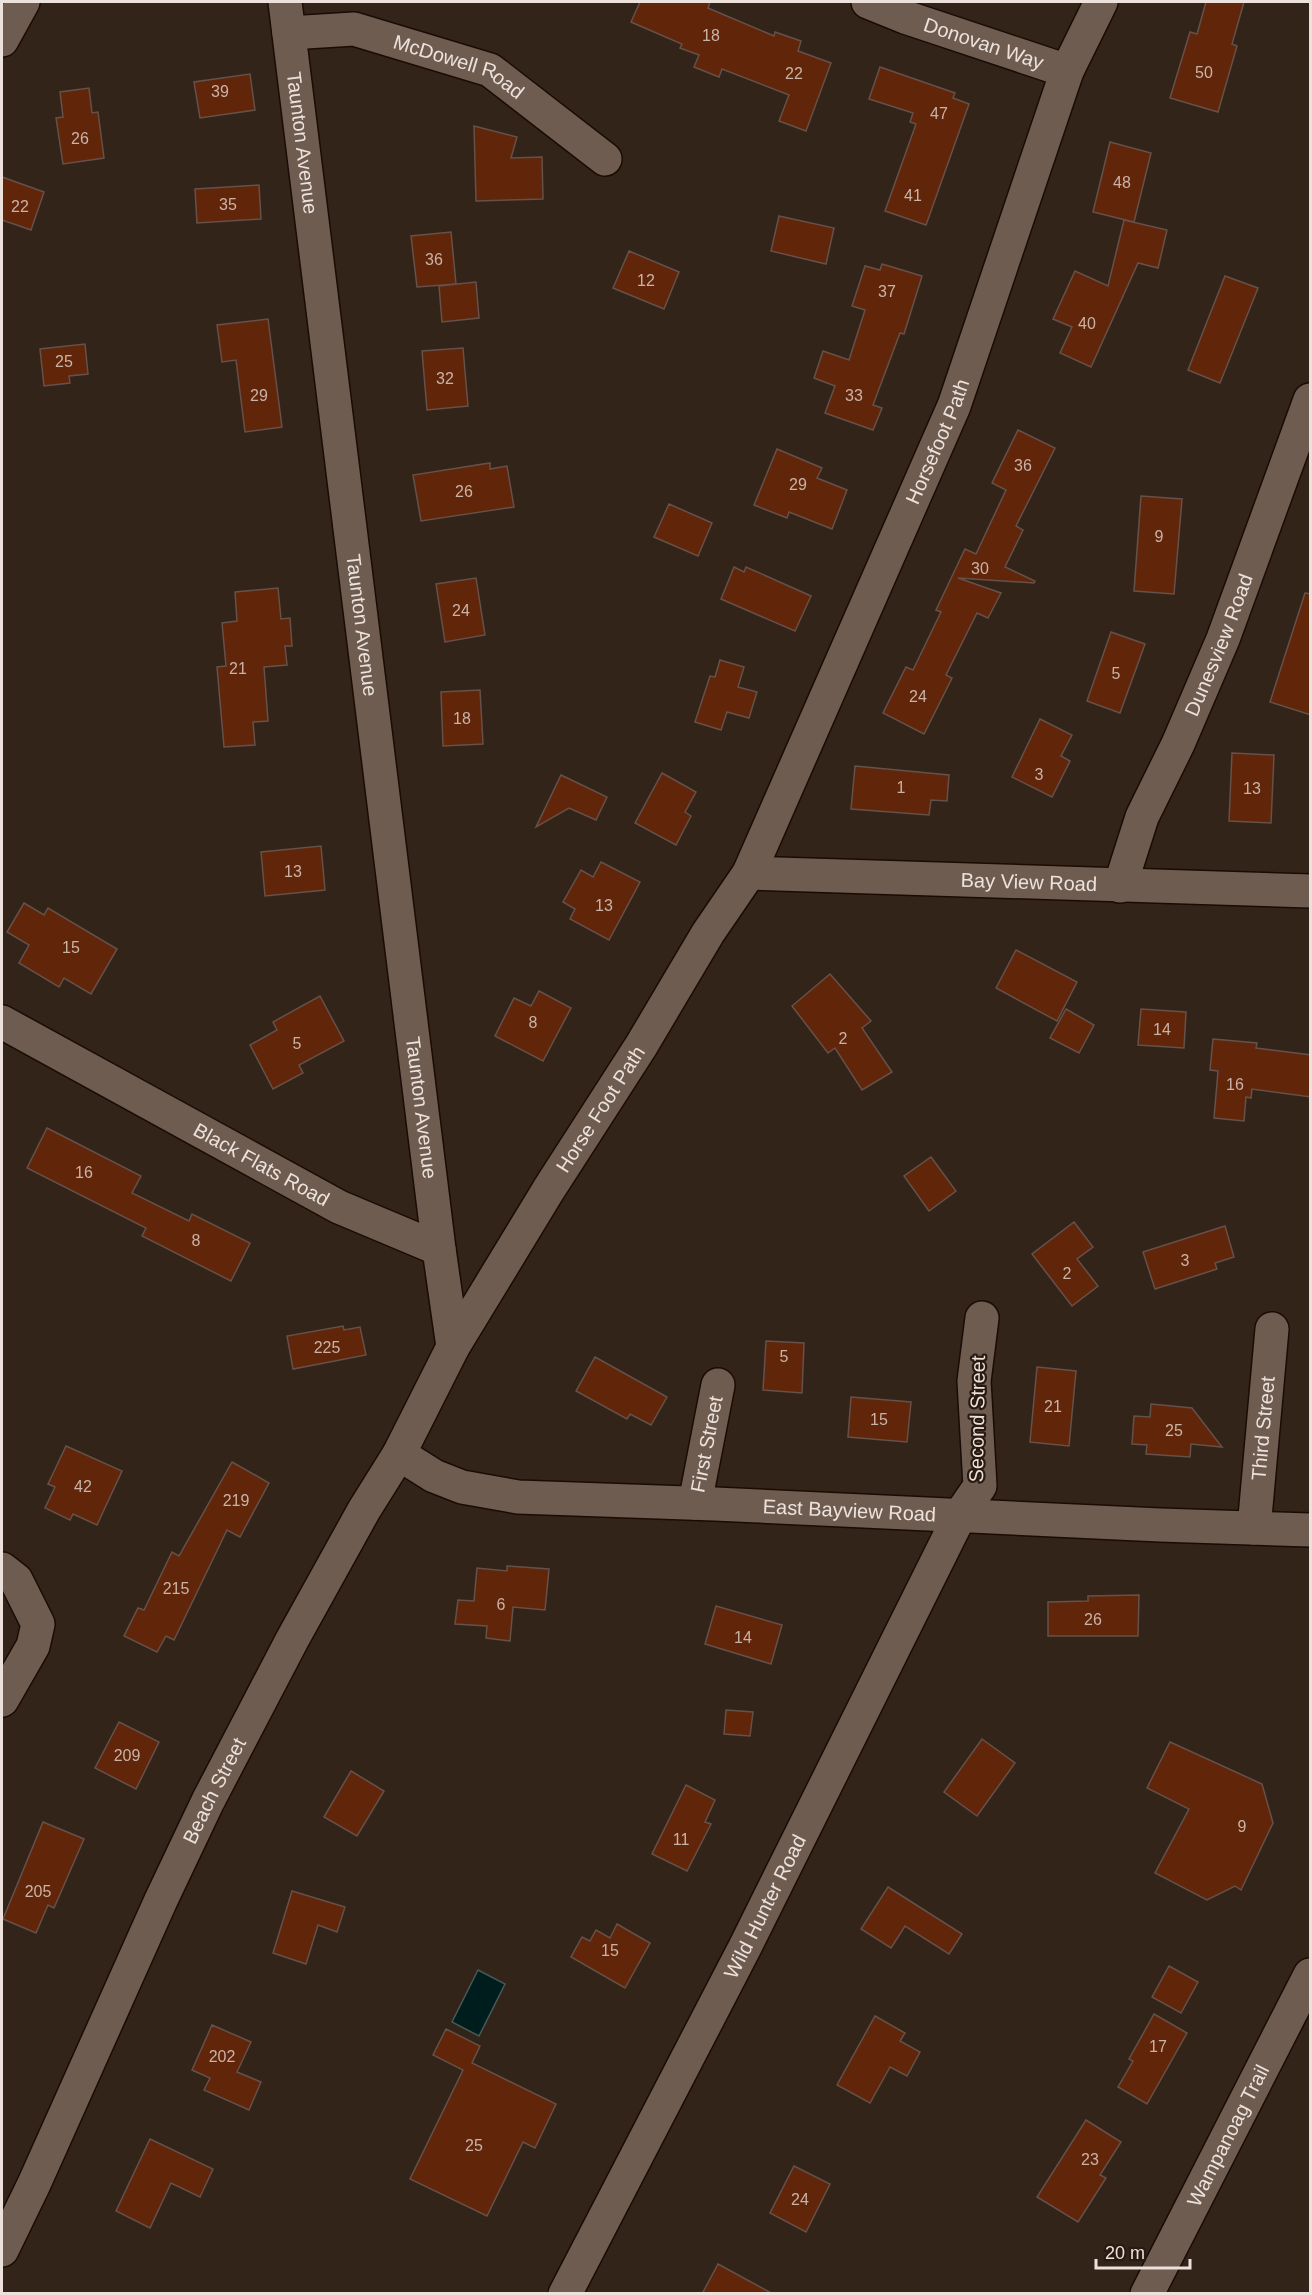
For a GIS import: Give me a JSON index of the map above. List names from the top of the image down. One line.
{"streets":{"street":["Donovan Way","McDowell Road","Taunton Avenue","Horsefoot Path","Dunesview Road","Bay View Road","Horse Foot Path","Black Flats Road","Second Street","Third Street","First Street","East Bayview Road","Beach Street","Wild Hunter Road","Wampanoag Trail"]},"crossings":[["Donovan Way","Horsefoot Path"],["McDowell Road","Taunton Avenue"],["Taunton Avenue","Black Flats Road"],["Horsefoot Path","Bay View Road"],["Horsefoot Path","Horse Foot Path"],["Dunesview Road","Bay View Road"],["Bay View Road","Horse Foot Path"],["Horse Foot Path","Beach Street"],["Second Street","East Bayview Road"],["Second Street","Wild Hunter Road"],["Third Street","East Bayview Road"],["First Street","East Bayview Road"],["East Bayview Road","Beach Street"],["East Bayview Road","Wild Hunter Road"]],"house_numbers":["18","50","22","39","47","26","48","41","35","22","36","12","37","40","25","32","29","33","36","29","26","9","30","24","21","5","24","18","3","1","13","13","13","15","8","14","2","5","16","16","8","3","2","225","5","21","15","25","42","219","215","6","26","14","209","9","11","205","15","17","202","25","23","24"],"scale_bar":"20 m"}
